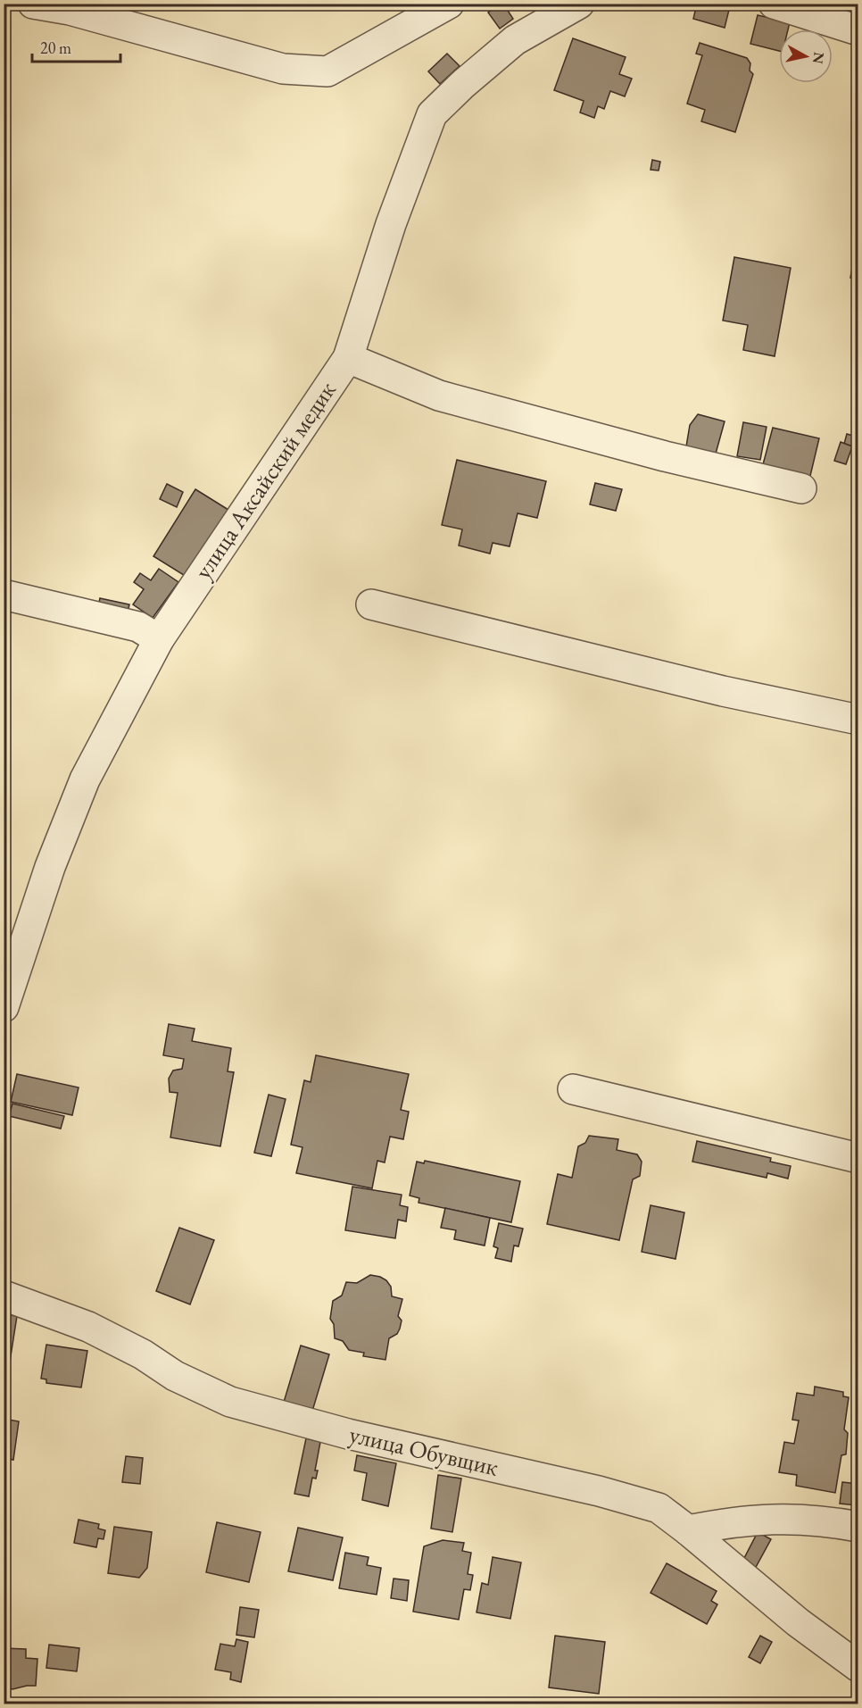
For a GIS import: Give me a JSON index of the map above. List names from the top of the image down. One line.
{"streets":{"street":["улица Аксайский медик","улица Обувщик"]},"scale_bar":"20 m","north":"right"}
